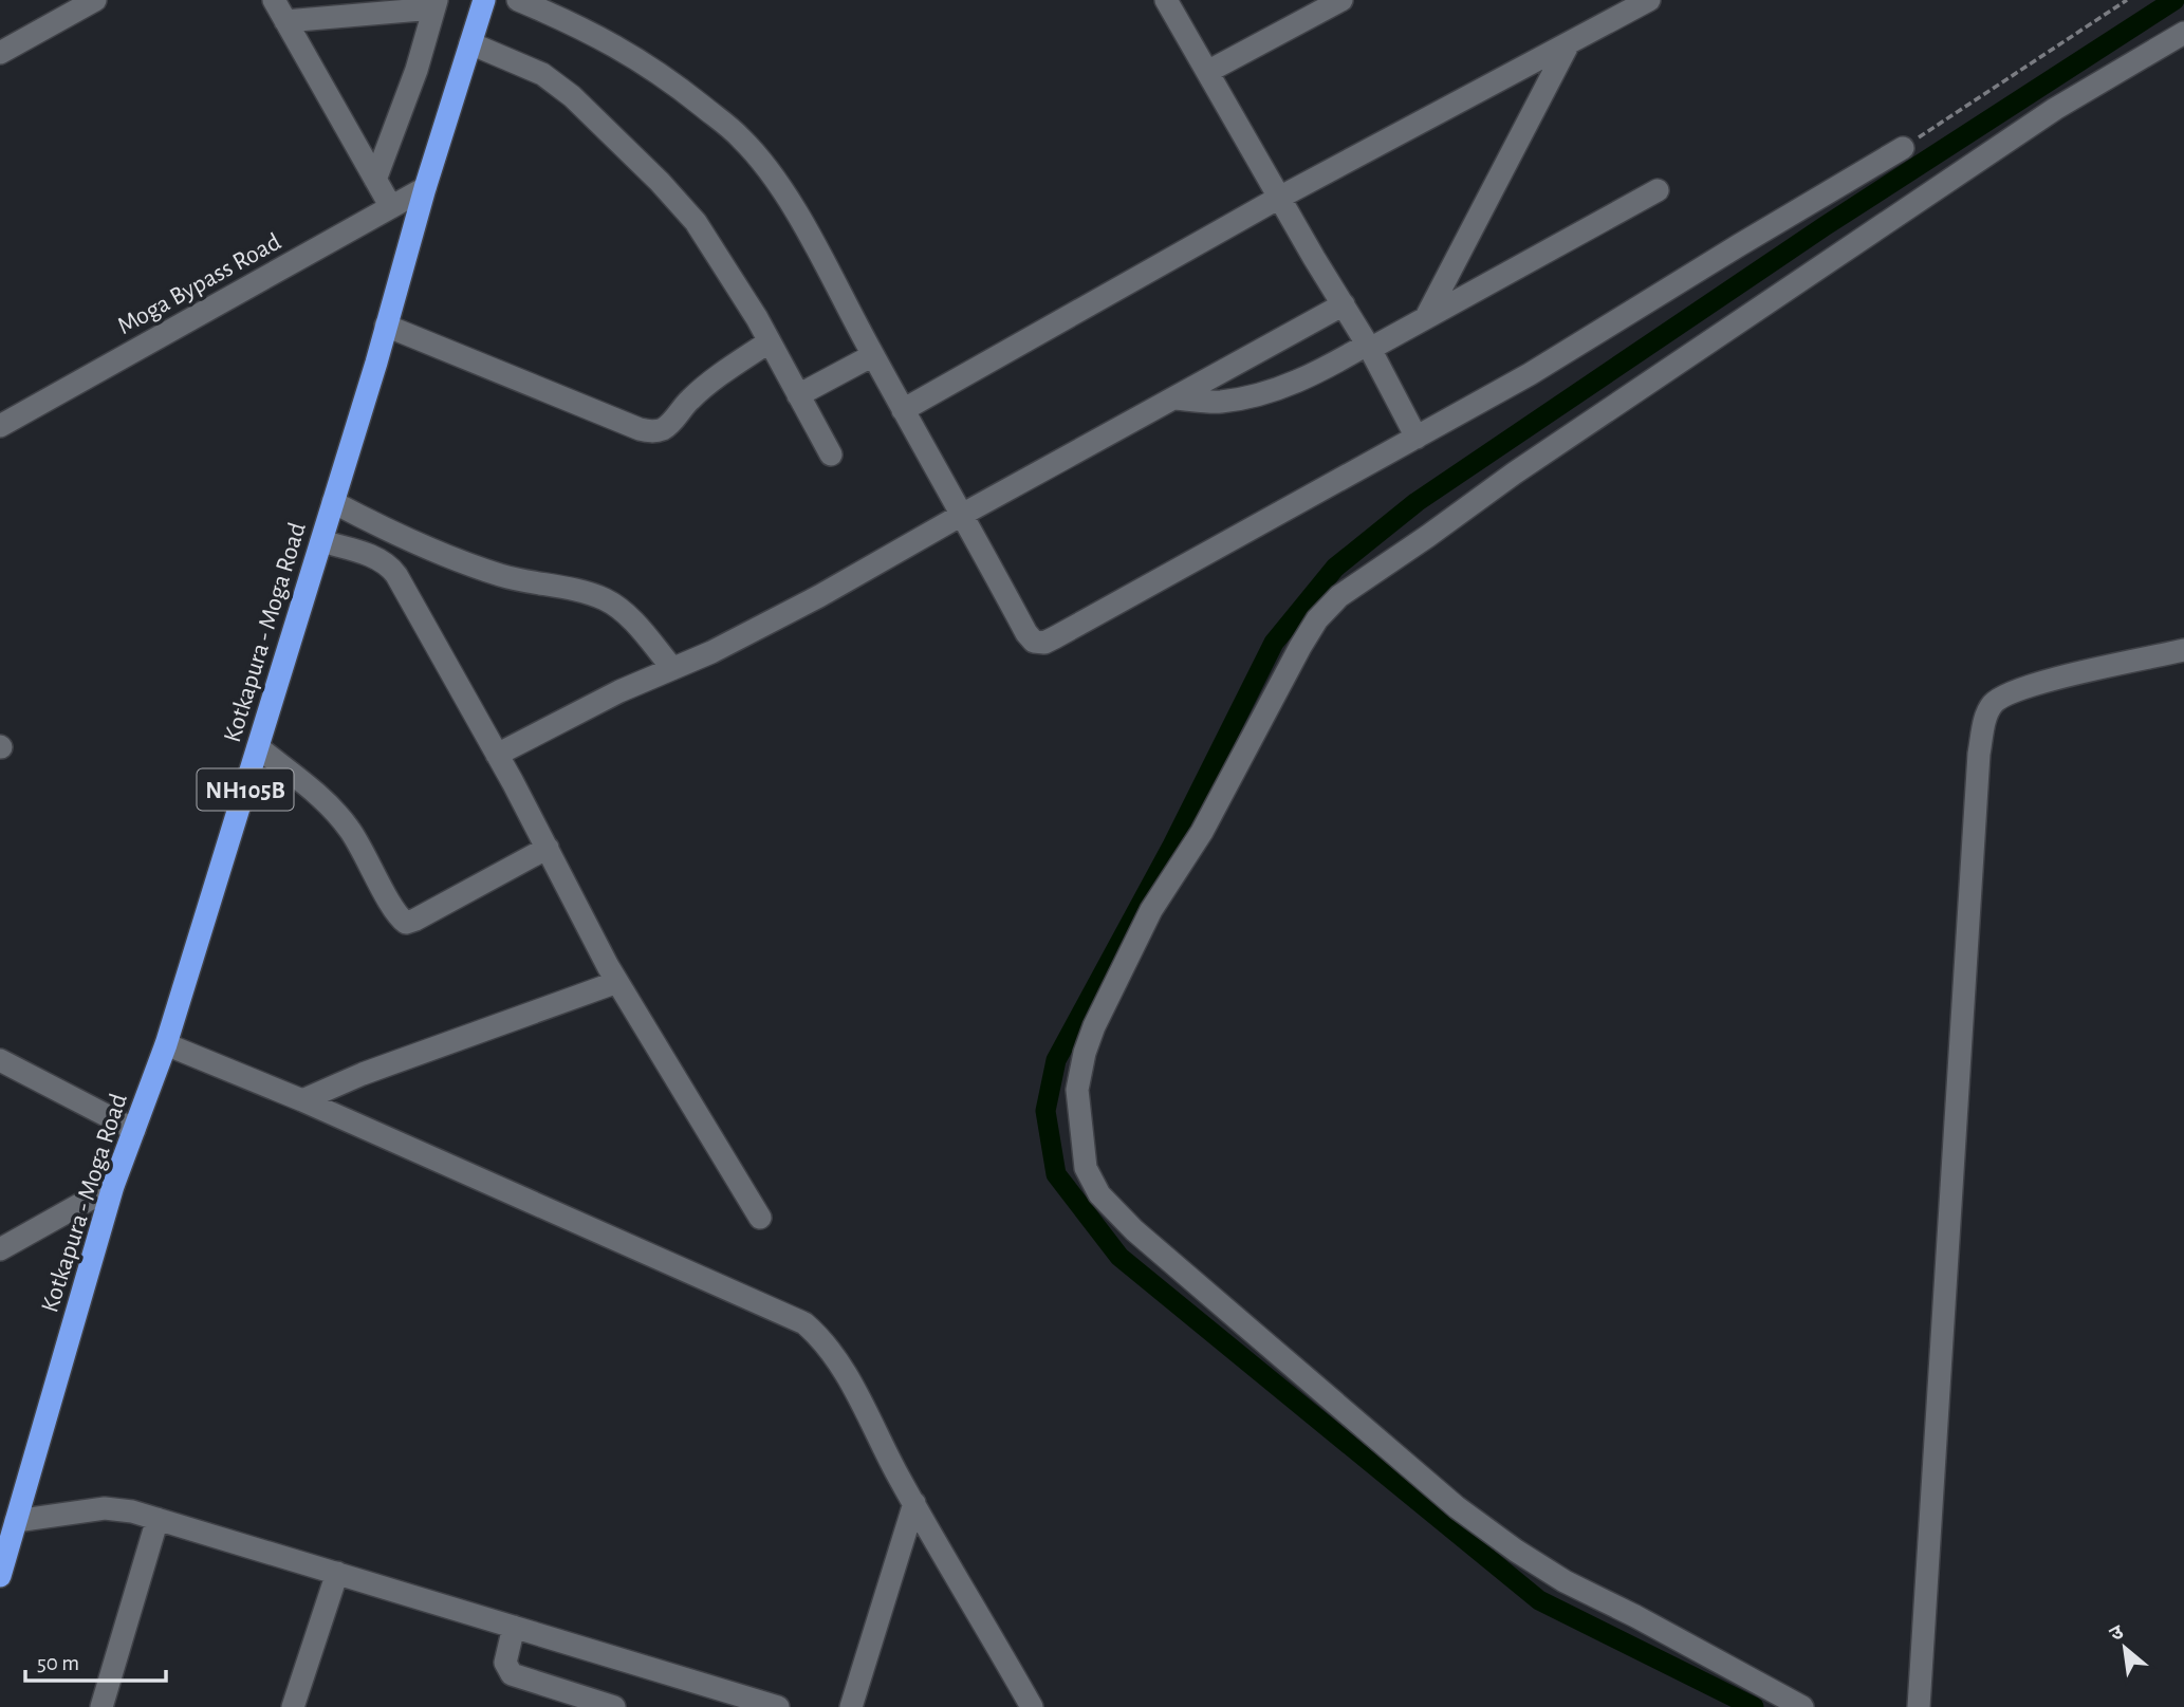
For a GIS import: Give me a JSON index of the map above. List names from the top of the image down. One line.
{"streets":{"highway":["Kotkapura - Moga Road","NH105B"],"street":["Moga Bypass Road"]},"crossings":[["Moga Bypass Road","Kotkapura - Moga Road"]],"scale_bar":"50 m","north":"top left"}
